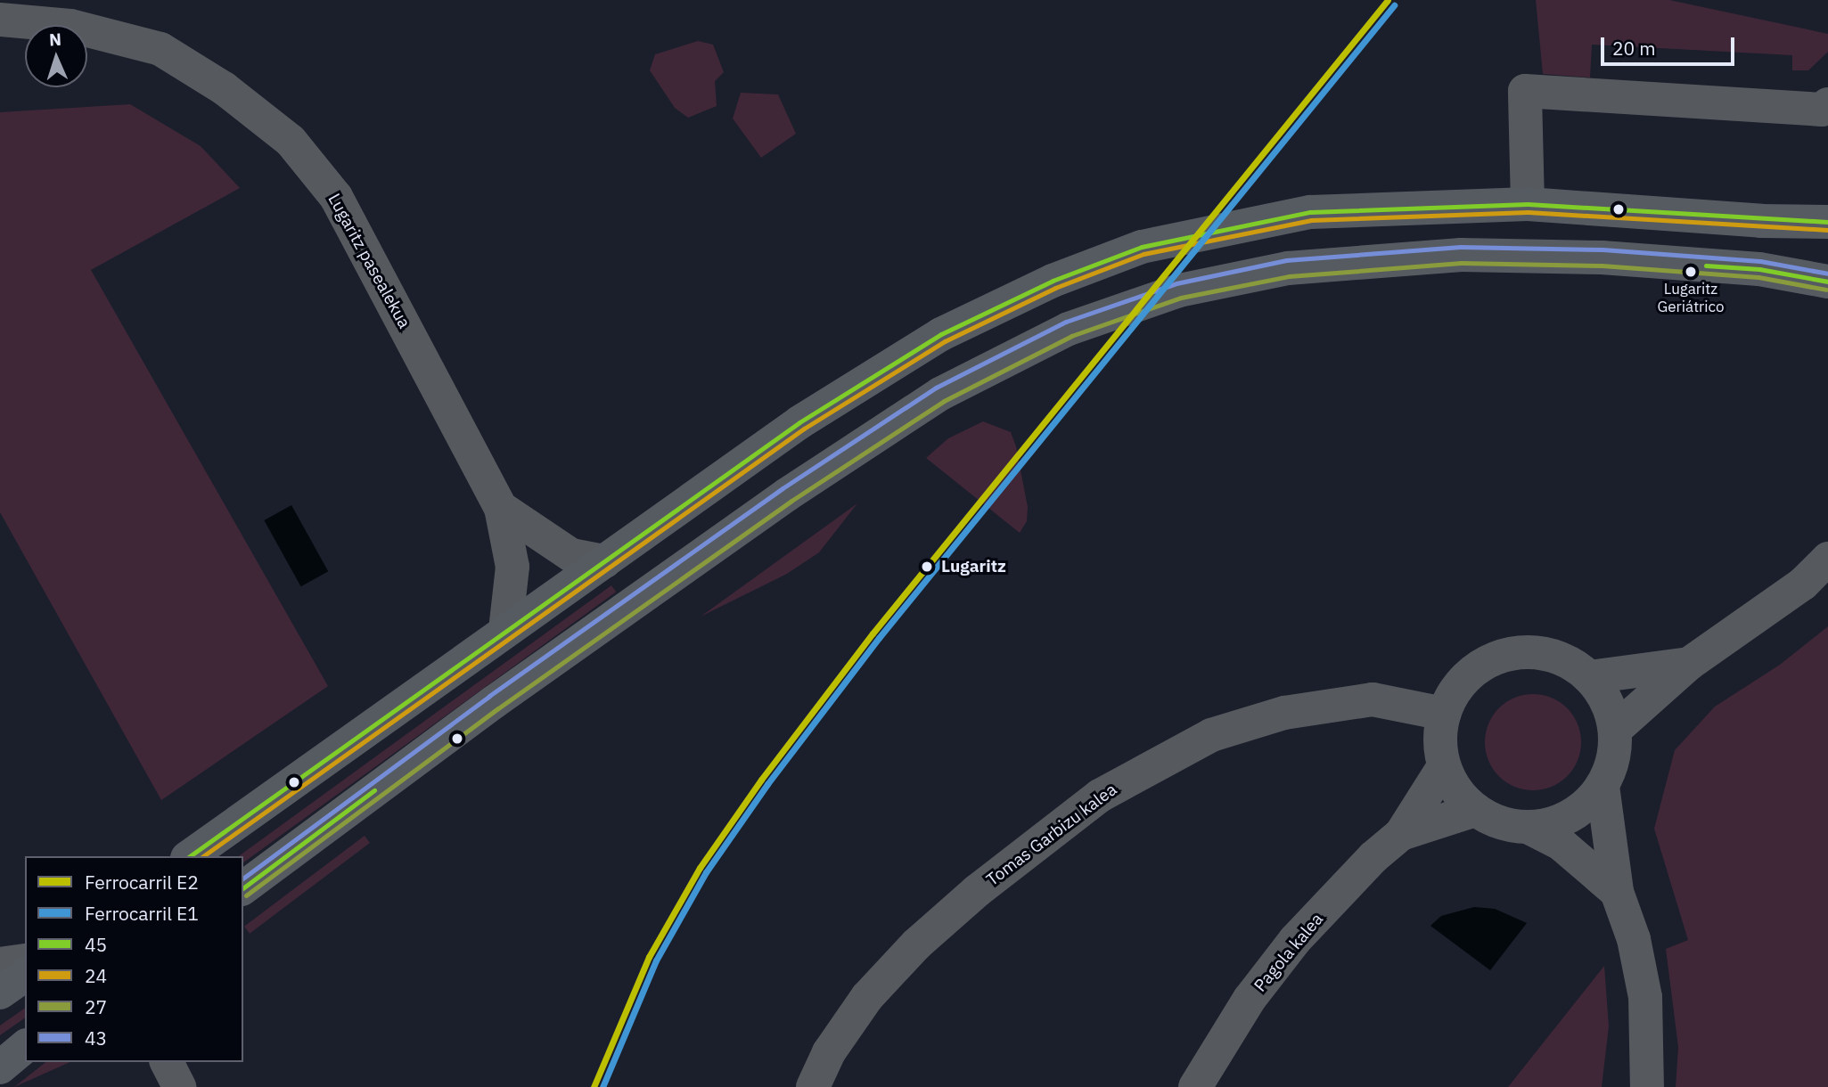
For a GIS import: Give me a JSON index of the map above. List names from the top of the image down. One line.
{"streets":{"street":["Lugaritz pasealekua","Tomas Garbizu kalea","Pagola kalea"]},"crossings":[["Tomas Garbizu kalea","Pagola kalea"]],"places":["Lugaritz Geriátrico","Lugaritz"],"lines":["rail line E2","rail line E1","transit line 45","transit line 24","transit line 43","transit line 27"],"legend":["Ferrocarril E2","Ferrocarril E1","45","24","27","43"],"scale_bar":"20 m","north":"top"}
